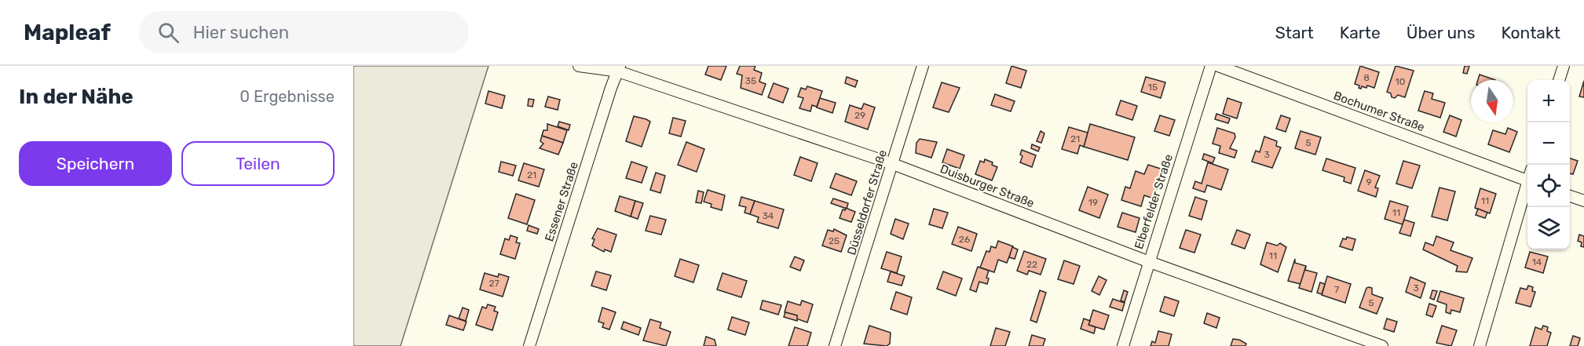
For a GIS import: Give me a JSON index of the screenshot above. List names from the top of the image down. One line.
{"streets":{"street":["Bochumer Straße","Duisburger Straße","Essener Straße","Elberfelder Straße","Düsseldorfer Straße"]},"crossings":[["Duisburger Straße","Essener Straße"],["Duisburger Straße","Elberfelder Straße"],["Duisburger Straße","Düsseldorfer Straße"]],"house_numbers":["8","35","10","15","29","21","5","3","21","9","11","19","11","34","26","25","11","14","22","27","3","7","5"],"north":"bottom","page":{"header":"Mapleaf","search":"Hier suchen","nav":["Start","Karte","Über uns","Kontakt"],"heading":["In der Nähe","0 Ergebnisse"],"map_buttons":["+","−"],"buttons":["Speichern","Teilen"]}}
